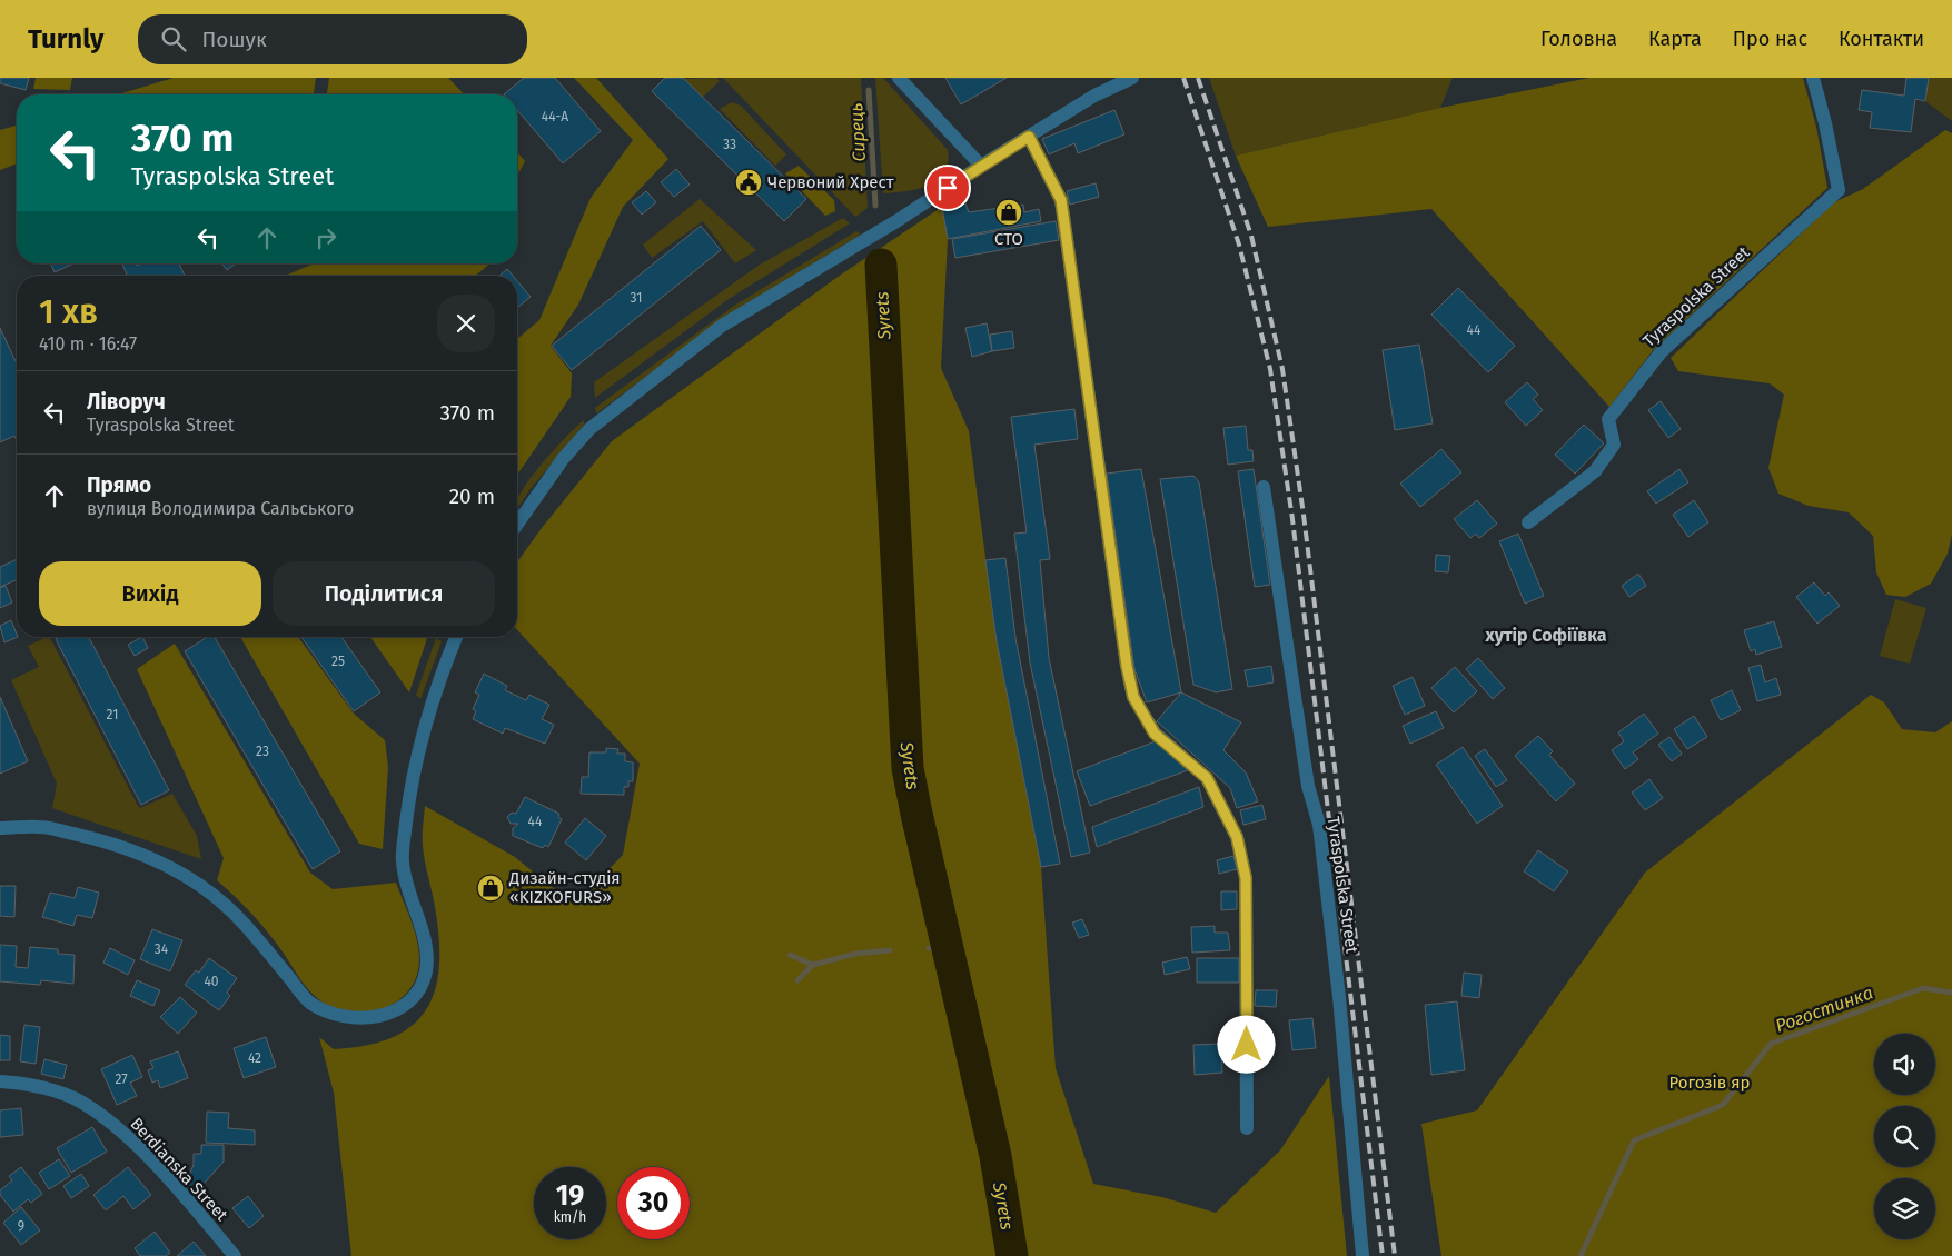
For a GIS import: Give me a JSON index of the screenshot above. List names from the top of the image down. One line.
{"streets":{"street":["Tyraspolska Street","Berdianska Street"]},"districts":["хутір Софіївка"],"water":["Сирець","Syrets","Рогостинка"],"parks":["Рогозів яр"],"places":{"public building":["Червоний Хрест"],"shop":["СТО","Дизайн-студія «KIZKOFURS»"]},"house_numbers":["44-А","33","31","44","25","21","23","44","34","40","42","27","9"],"page":{"header":"Turnly","search":"Пошук","nav":["Головна","Карта","Про нас","Контакти"],"turn":["370 m","Tyraspolska Street"],"heading":["1 хв","410 m · 16:47"],"list":[{"name":"Ліворуч","note":"Tyraspolska Street","value":"370 m"},{"name":"Прямо","note":"вулиця Володимира Сальського","value":"20 m"}],"buttons":["Вихід","Поділитися"],"speed":"19 km/h","limit":"30"}}
